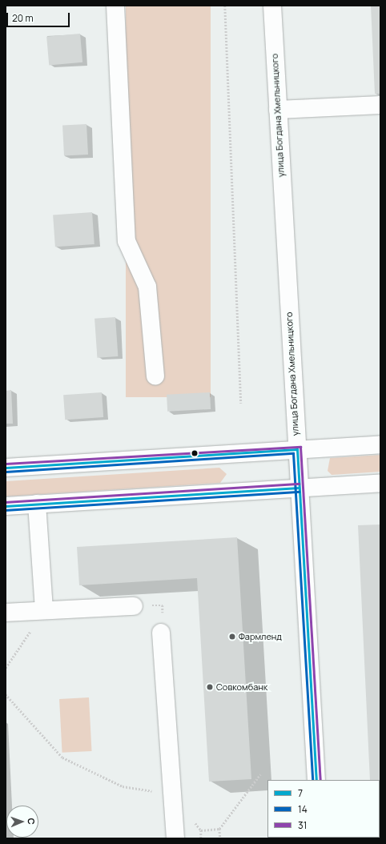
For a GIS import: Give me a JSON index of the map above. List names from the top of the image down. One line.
{"streets":{"main road":["улица Богдана Хмельницкого"]},"places":["Фармленд","Совкомбанк"],"lines":["transit line 31","transit line 7","transit line 14"],"legend":["7","14","31"],"scale_bar":"20 m","north":"right"}
